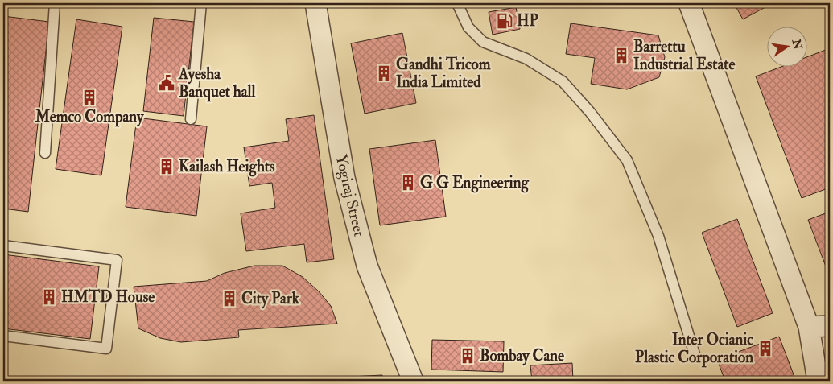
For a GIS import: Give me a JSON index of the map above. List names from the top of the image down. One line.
{"streets":{"street":["Yogiraj Street"]},"places":{"fuel station":["HP"],"building":["Barrettu Industrial Estate","Gandhi Tricom India Limited","Memco Company","Kailash Heights","G G Engineering","HMTD House","City Park","Inter Ocianic Plastic Corporation","Bombay Cane"],"public building":["Ayesha Banquet hall"]},"north":"right"}
